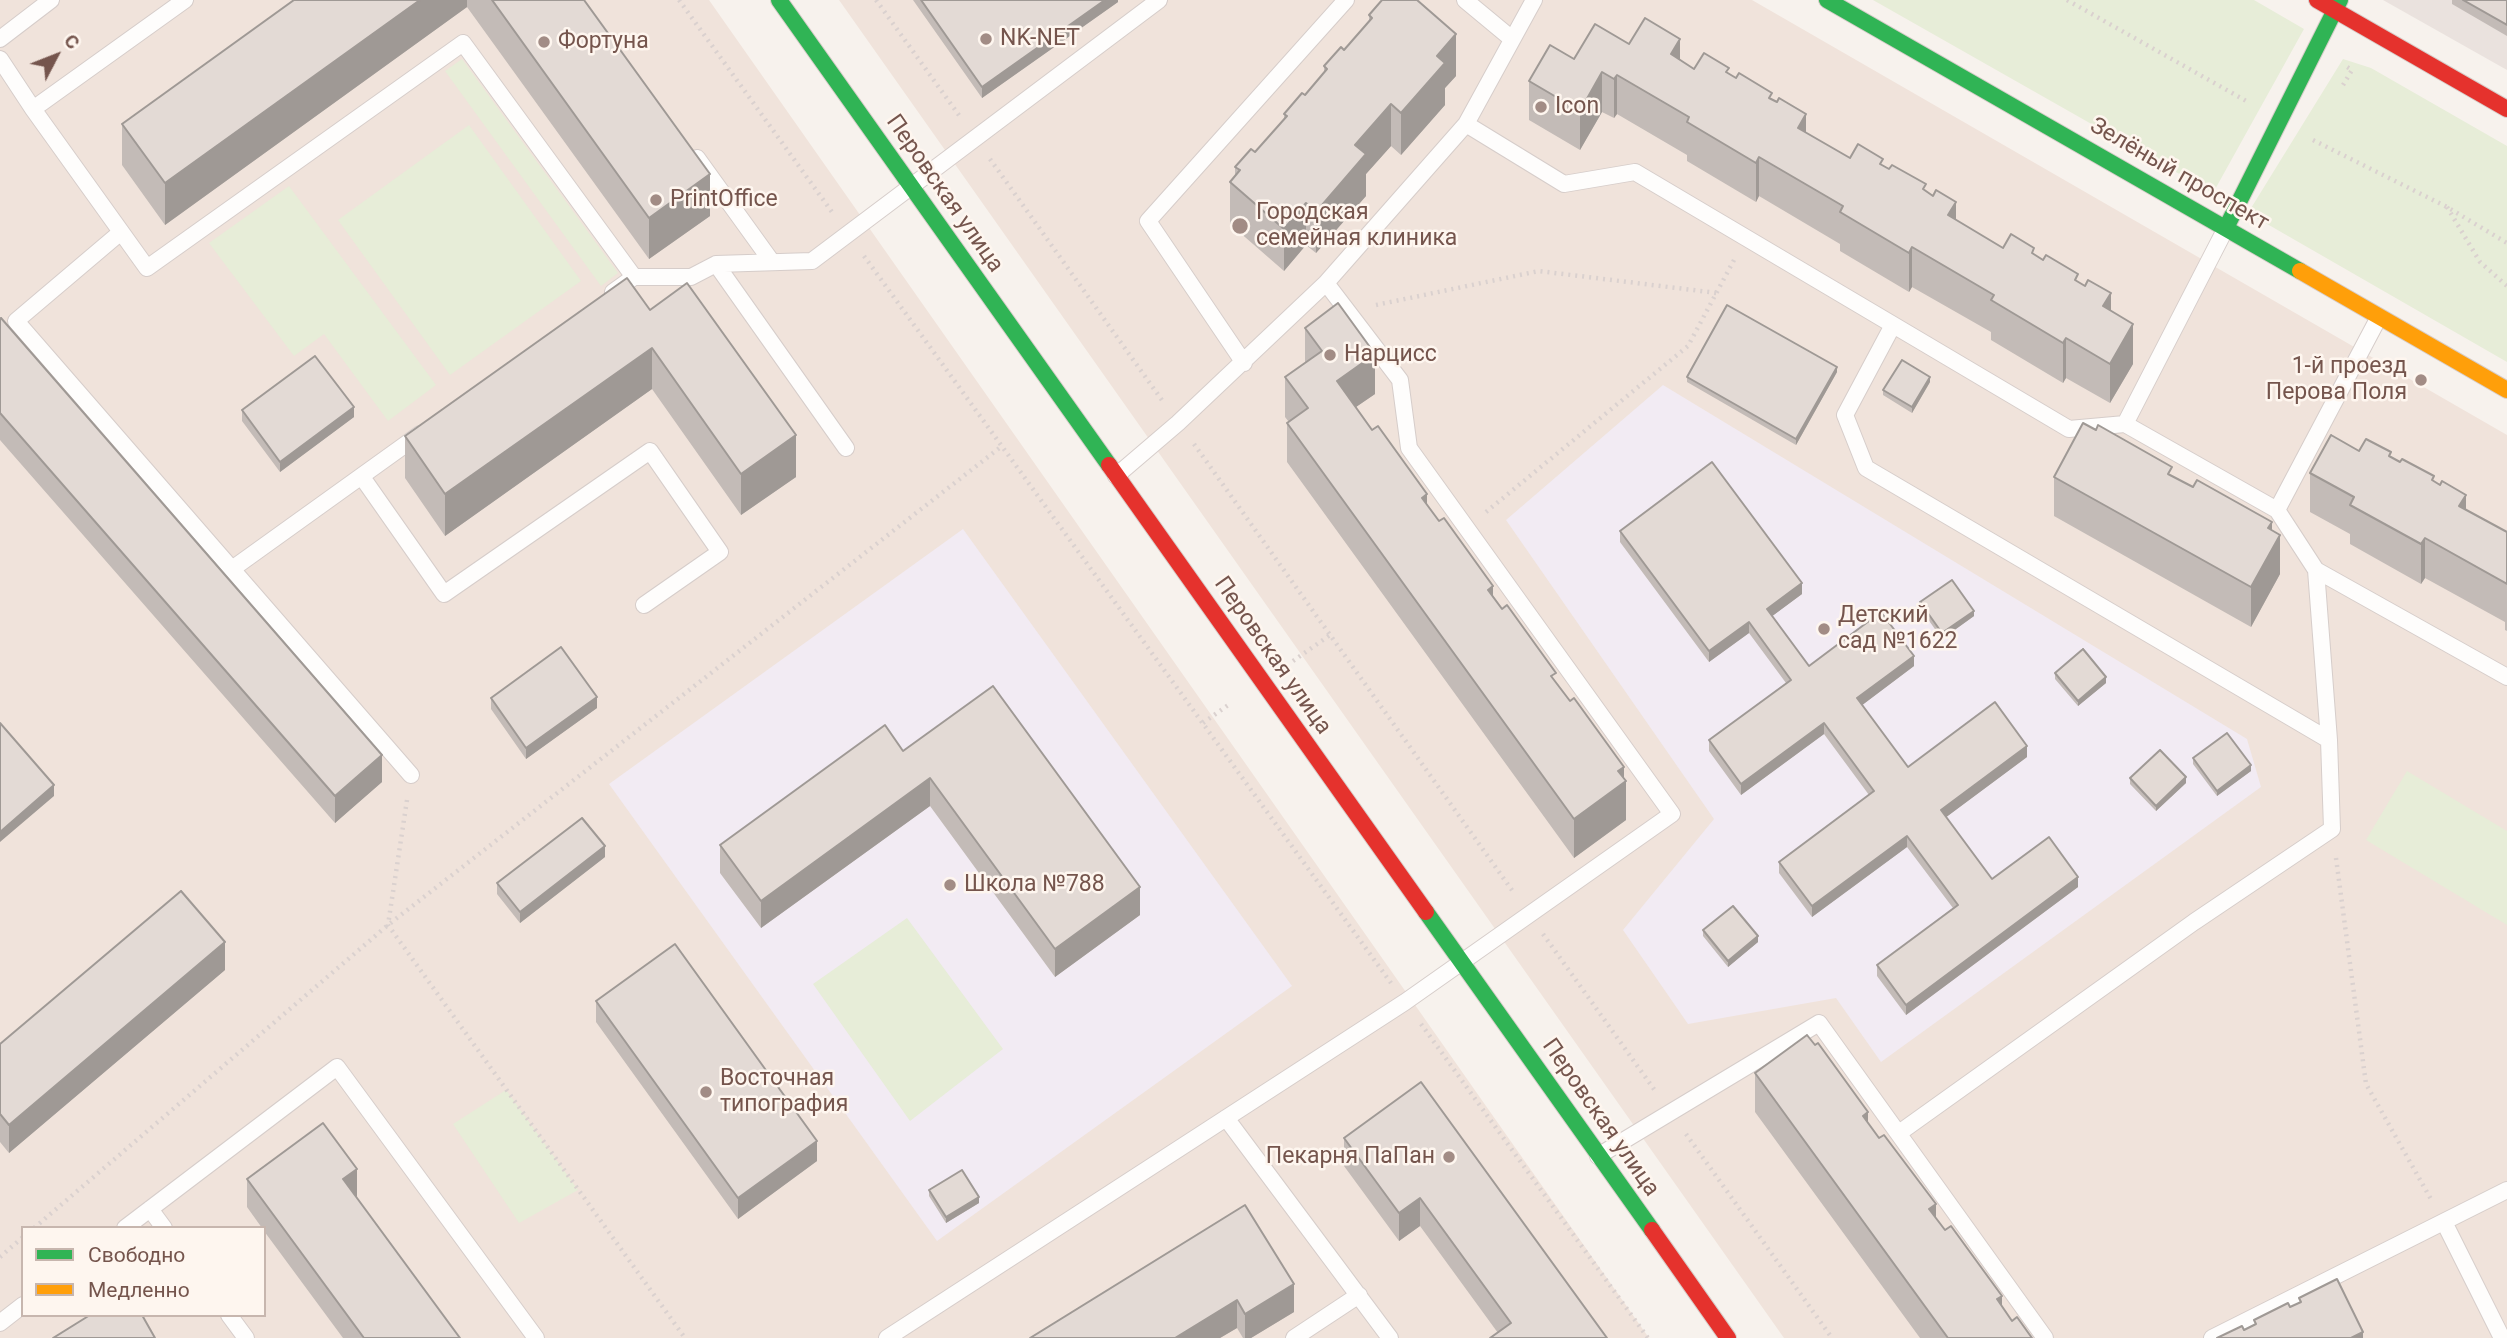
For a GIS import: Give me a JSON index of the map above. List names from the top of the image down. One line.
{"streets":{"main road":["Зелёный проспект","Перовская улица"]},"places":["NK-NET","Фортуна","Icon","PrintOffice","Городская семейная клиника","Нарцисс","1-й проезд Перова Поля","Детский сад №1622","Школа №788","Восточная типография","Пекарня ПаПан"],"legend":["Свободно","Медленно"],"north":"top right"}
